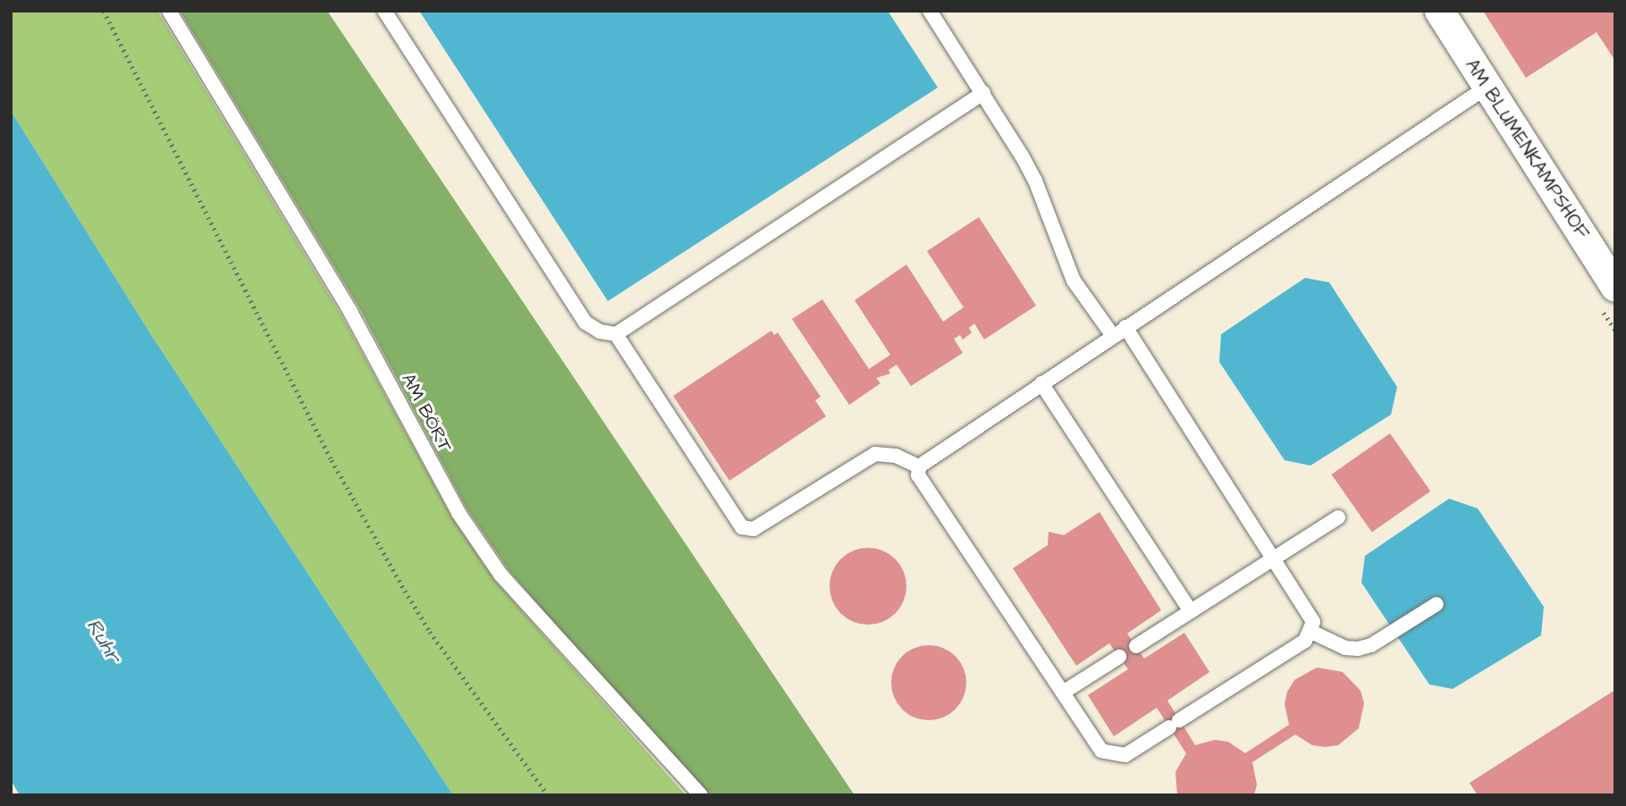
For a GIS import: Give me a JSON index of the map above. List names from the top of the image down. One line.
{"streets":{"street":["AM BLUMENKAMPSHOF"],"lane":["AM BÖRT"]},"water":["Ruhr"]}
